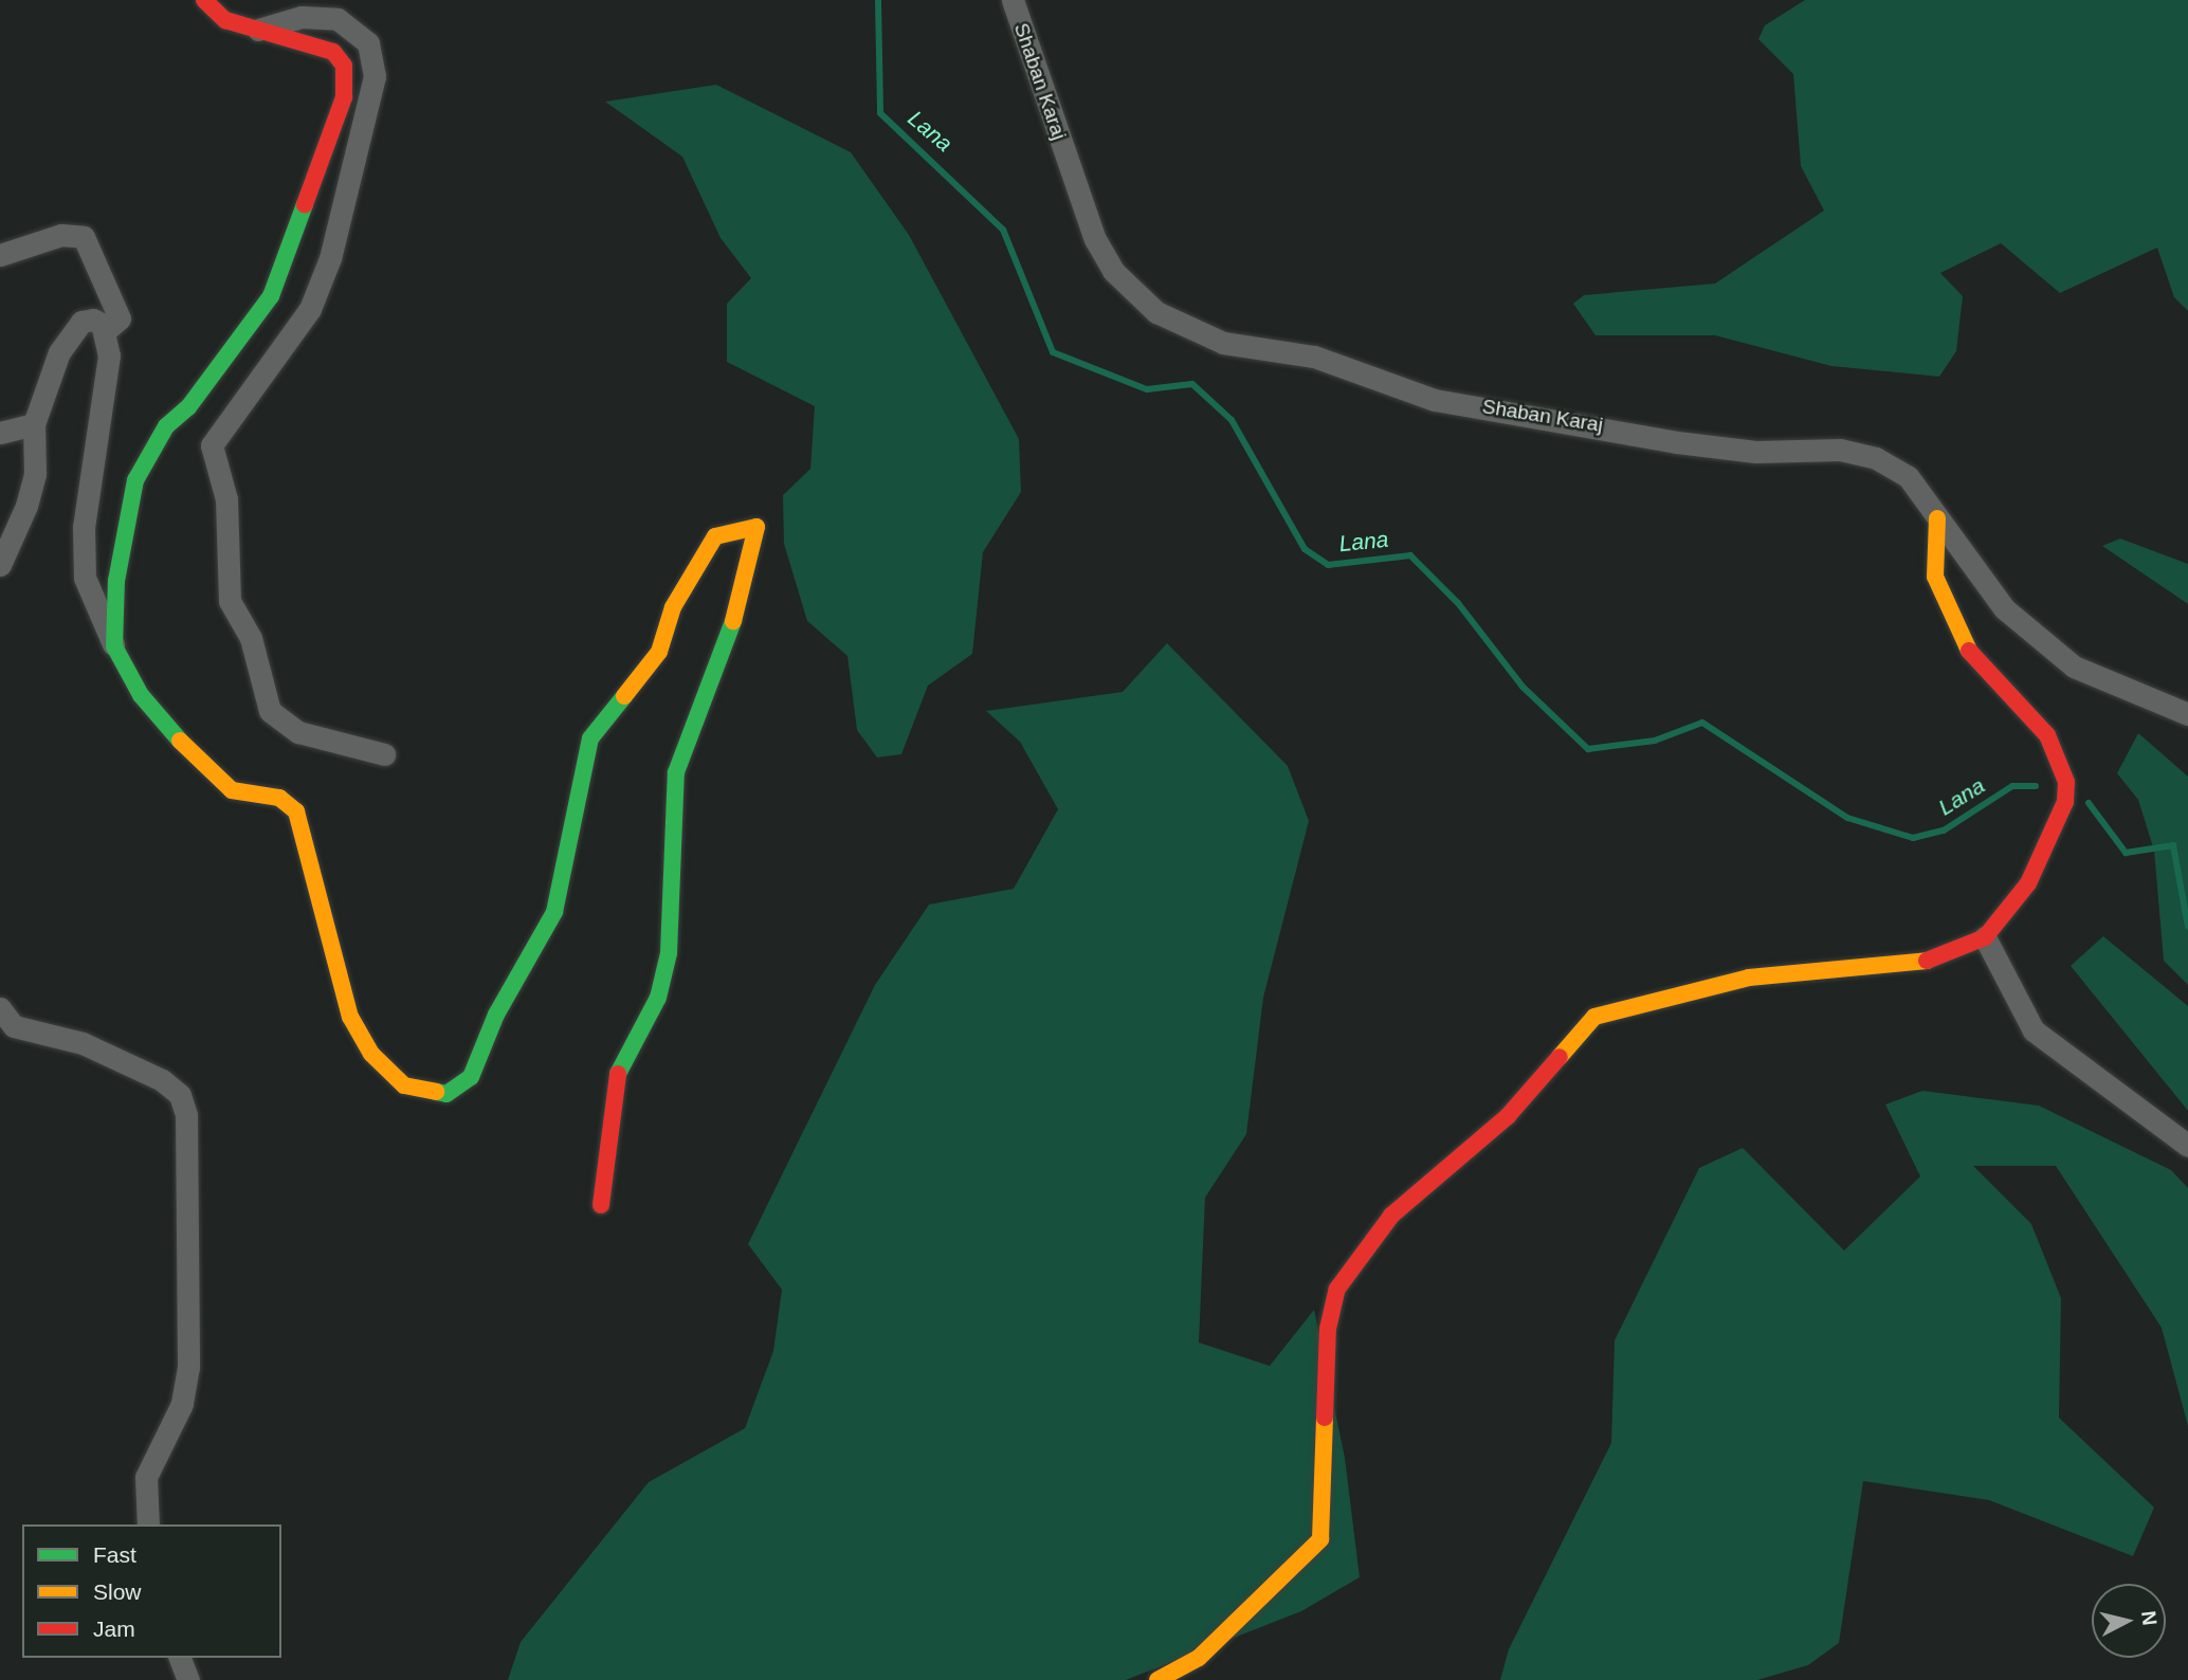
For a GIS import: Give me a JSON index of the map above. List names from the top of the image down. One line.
{"streets":{"street":["Shaban Karaj"]},"water":["Lana"],"legend":["Fast","Slow","Jam"],"north":"right"}
